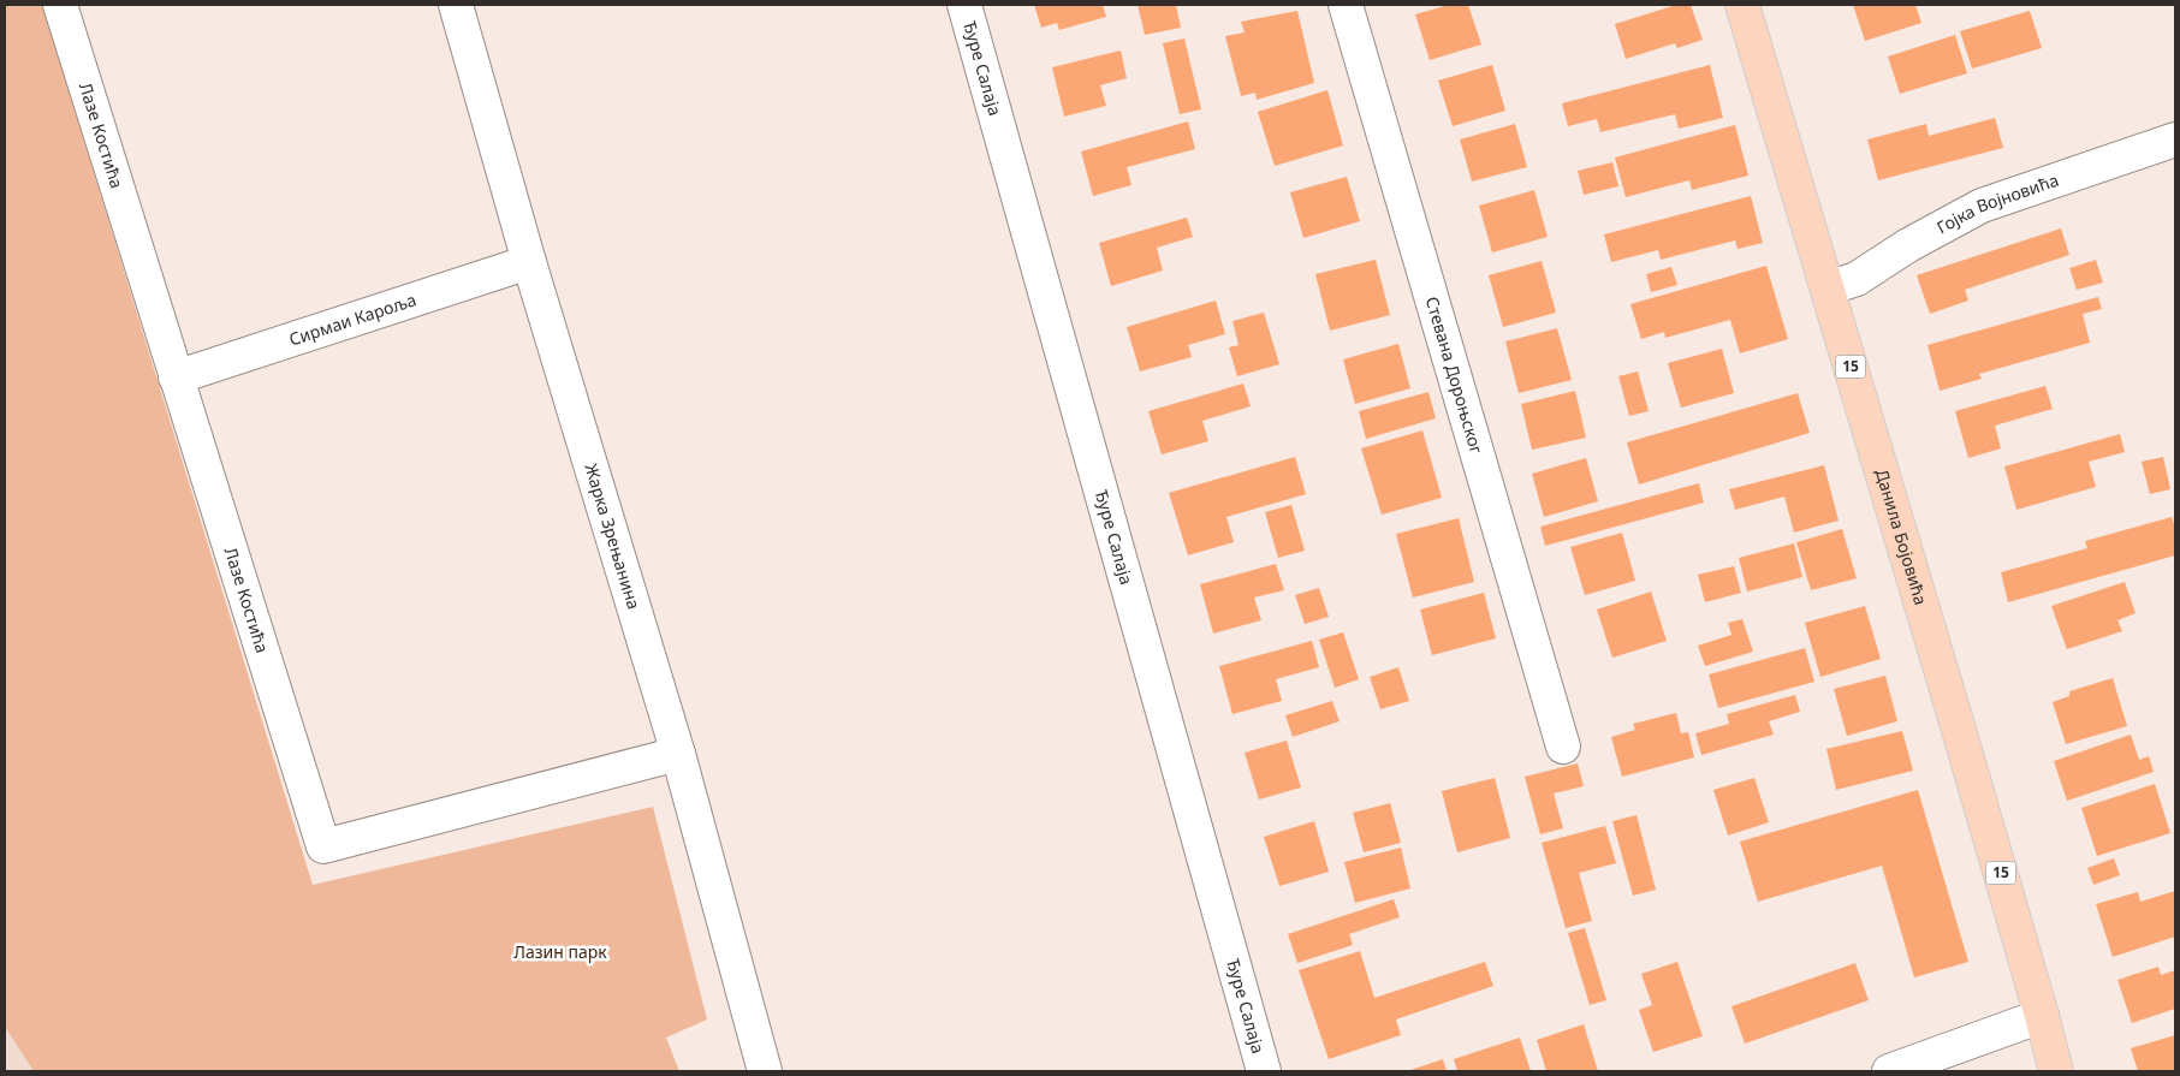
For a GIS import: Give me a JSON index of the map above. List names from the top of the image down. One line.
{"streets":{"main road":["15","Данила Бојовића"],"street":["Ђуре Салаја","Лазе Костића","Гојка Војновића","Сирмаи Кароља","Стевана Дороњског","Жарка Зрењанина"]},"crossings":[["Лазе Костића","Сирмаи Кароља"],["Лазе Костића","Жарка Зрењанина"],["Гојка Војновића","Данила Бојовића"],["Сирмаи Кароља","Жарка Зрењанина"]],"parks":["Лазин парк"]}
